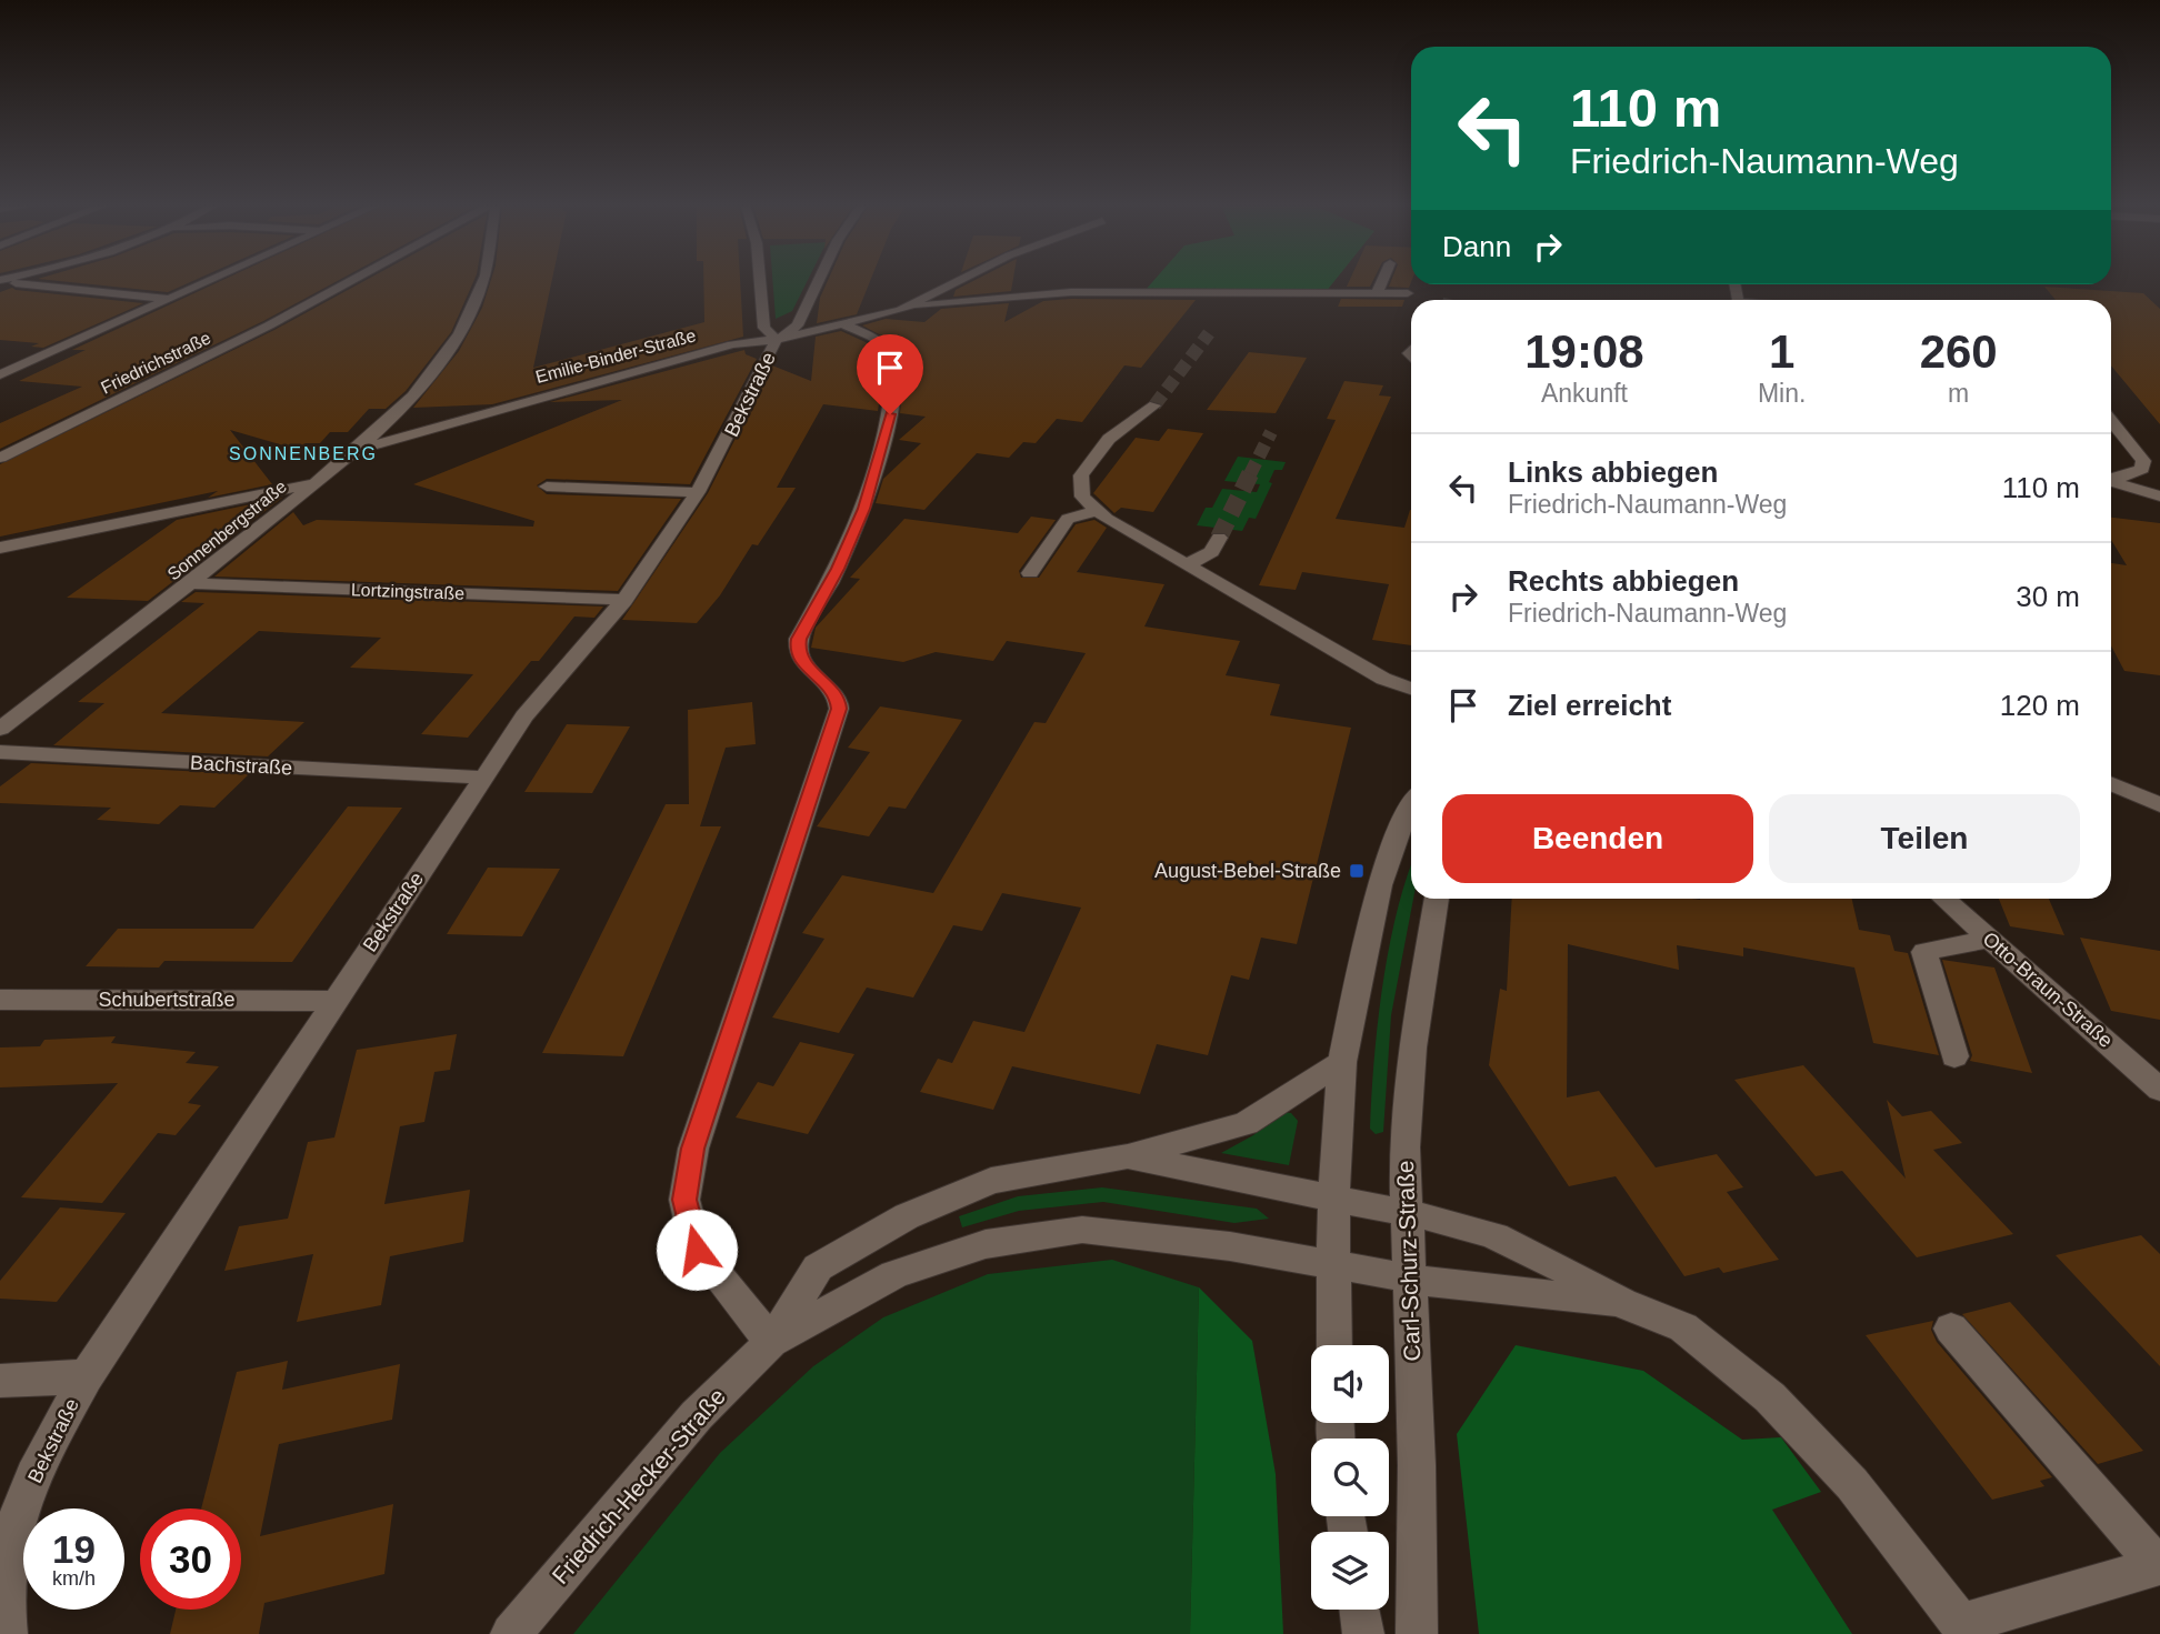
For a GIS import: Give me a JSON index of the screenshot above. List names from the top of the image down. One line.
{"streets":{"street":["Emilie-Binder-Straße","Friedrichstraße","Bekstraße","Sonnenbergstraße","Lortzingstraße","Bachstraße","Otto-Braun-Straße","Schubertstraße","Carl-Schurz-Straße","Friedrich-Hecker-Straße"]},"crossings":[["Emilie-Binder-Straße","Bekstraße"],["Emilie-Binder-Straße","Sonnenbergstraße"],["Bekstraße","Lortzingstraße"],["Bekstraße","Bachstraße"],["Bekstraße","Schubertstraße"],["Sonnenbergstraße","Lortzingstraße"],["Carl-Schurz-Straße","Friedrich-Hecker-Straße"]],"districts":["SONNENBERG"],"places":{"transit":["August-Bebel-Straße"]},"page":{"turn":["110 m","Friedrich-Naumann-Weg"],"then":"Dann","eta":["19:08","Ankunft","1","Min.","260","m"],"list":[{"name":"Links abbiegen","note":"Friedrich-Naumann-Weg","value":"110 m"},{"name":"Rechts abbiegen","note":"Friedrich-Naumann-Weg","value":"30 m"},{"name":"Ziel erreicht","value":"120 m"}],"buttons":["Beenden","Teilen"],"speed":"19 km/h","limit":"30"}}
